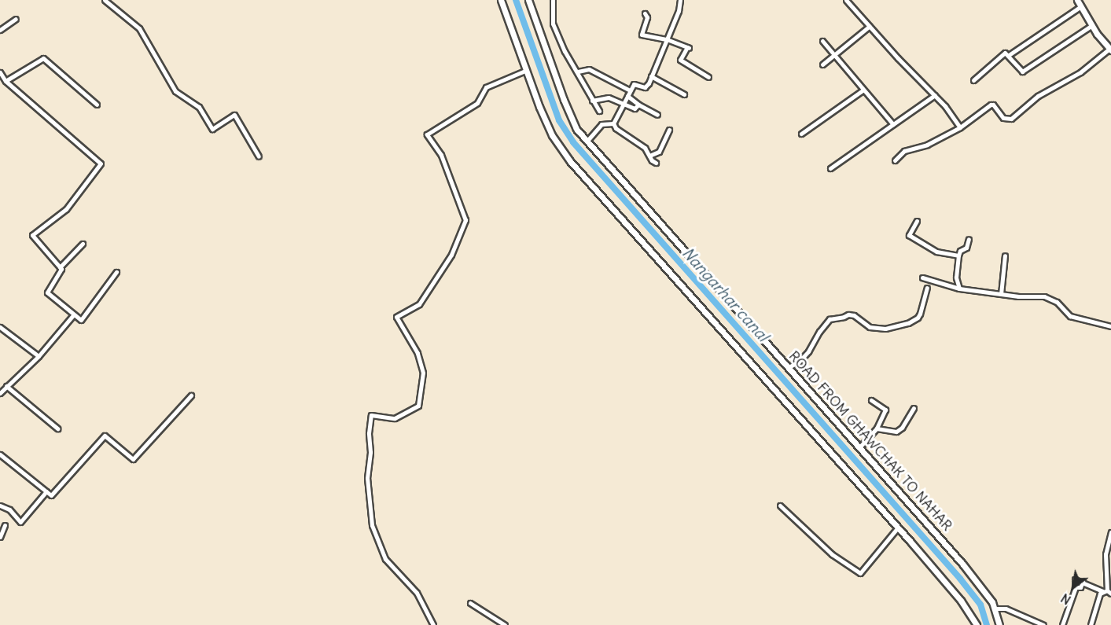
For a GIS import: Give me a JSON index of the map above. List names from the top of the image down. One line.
{"streets":{"street":["ROAD FROM GHAWCHAK TO NAHAR"]},"water":["Nangarhar canal"],"north":"bottom left"}
